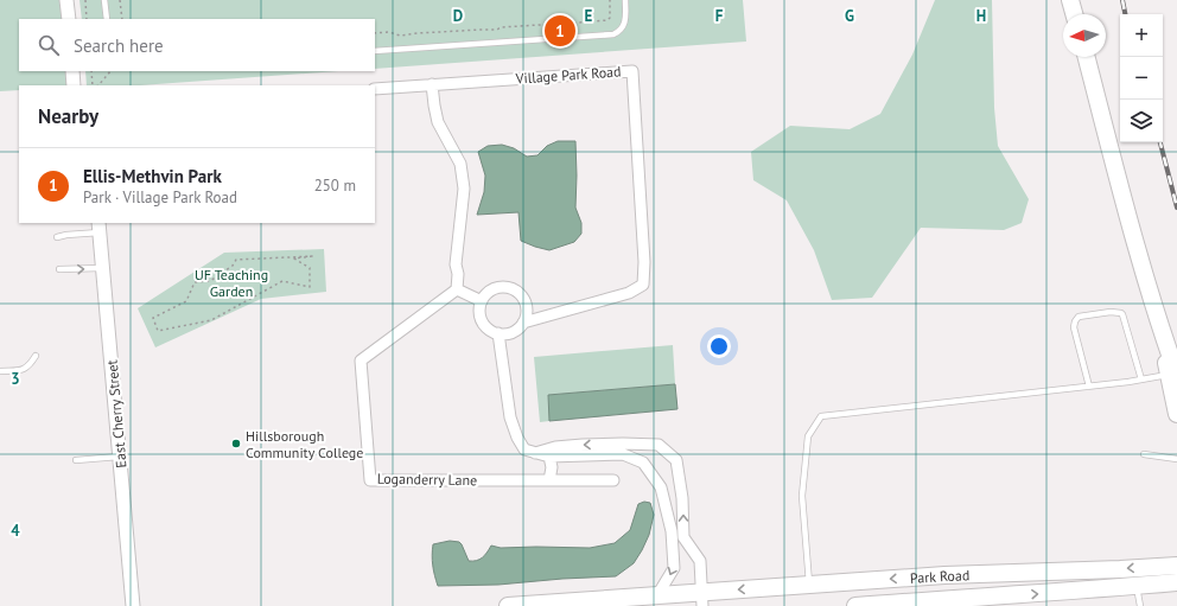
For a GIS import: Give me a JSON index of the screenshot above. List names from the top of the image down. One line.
{"streets":{"main road":["Park Road"],"street":["Village Park Road","East Cherry Street","Loganderry Lane"]},"parks":["UF Teaching Garden"],"places":["Hillsborough Community College"],"north":"left","page":{"pins":"1","map_buttons":["+","−"],"search":"Search here","heading":"Nearby","list":[{"mark":"1","name":"Ellis-Methvin Park","note":"Park · Village Park Road","value":"250 m"}]},"grid":{"columns":["D","E","F","G","H"],"rows":["3","4"]}}
